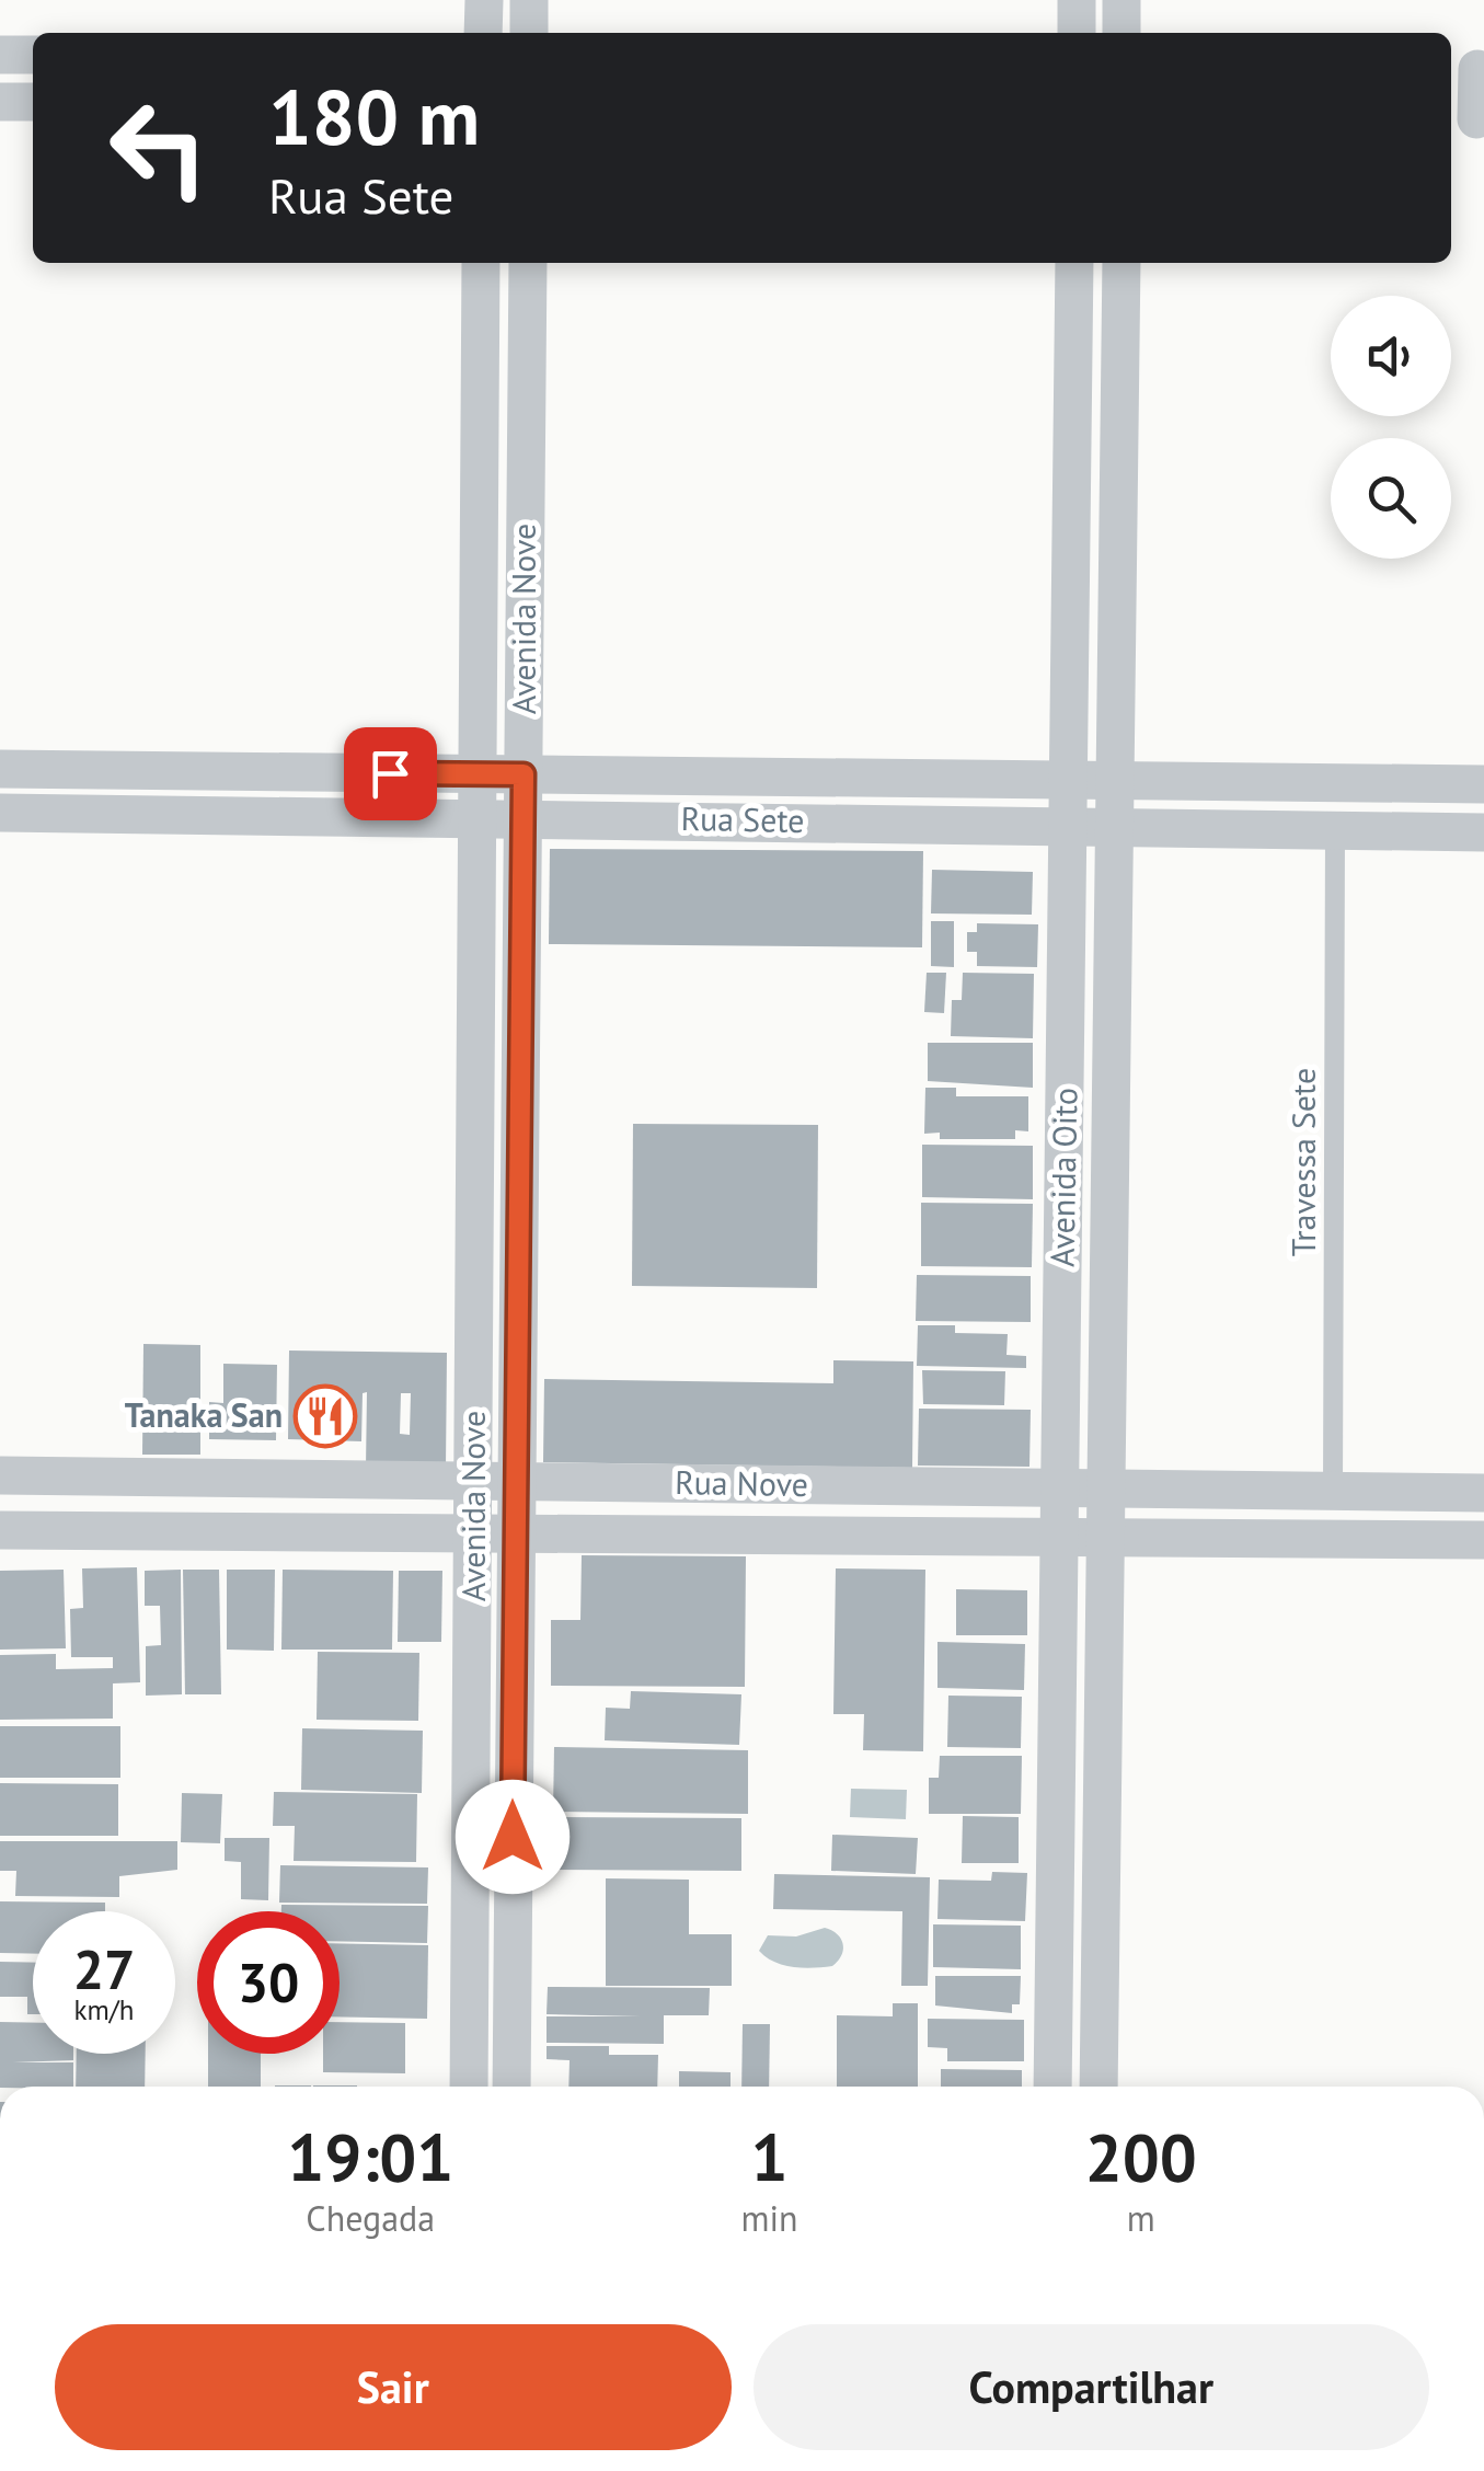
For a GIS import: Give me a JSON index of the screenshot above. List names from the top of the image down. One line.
{"streets":{"street":["Avenida Nove","Rua Sete","Avenida Oito","Rua Nove"],"lane":["Travessa Sete"]},"crossings":[["Avenida Nove","Rua Sete"],["Avenida Nove","Rua Nove"],["Rua Sete","Travessa Sete"],["Rua Sete","Avenida Oito"],["Travessa Sete","Rua Nove"],["Avenida Oito","Rua Nove"]],"places":{"restaurant":["Tanaka San"]},"page":{"turn":["180 m","Rua Sete"],"speed":"27 km/h","limit":"30","eta":["19:01","Chegada","1","min","200","m"],"buttons":["Sair","Compartilhar"]}}
